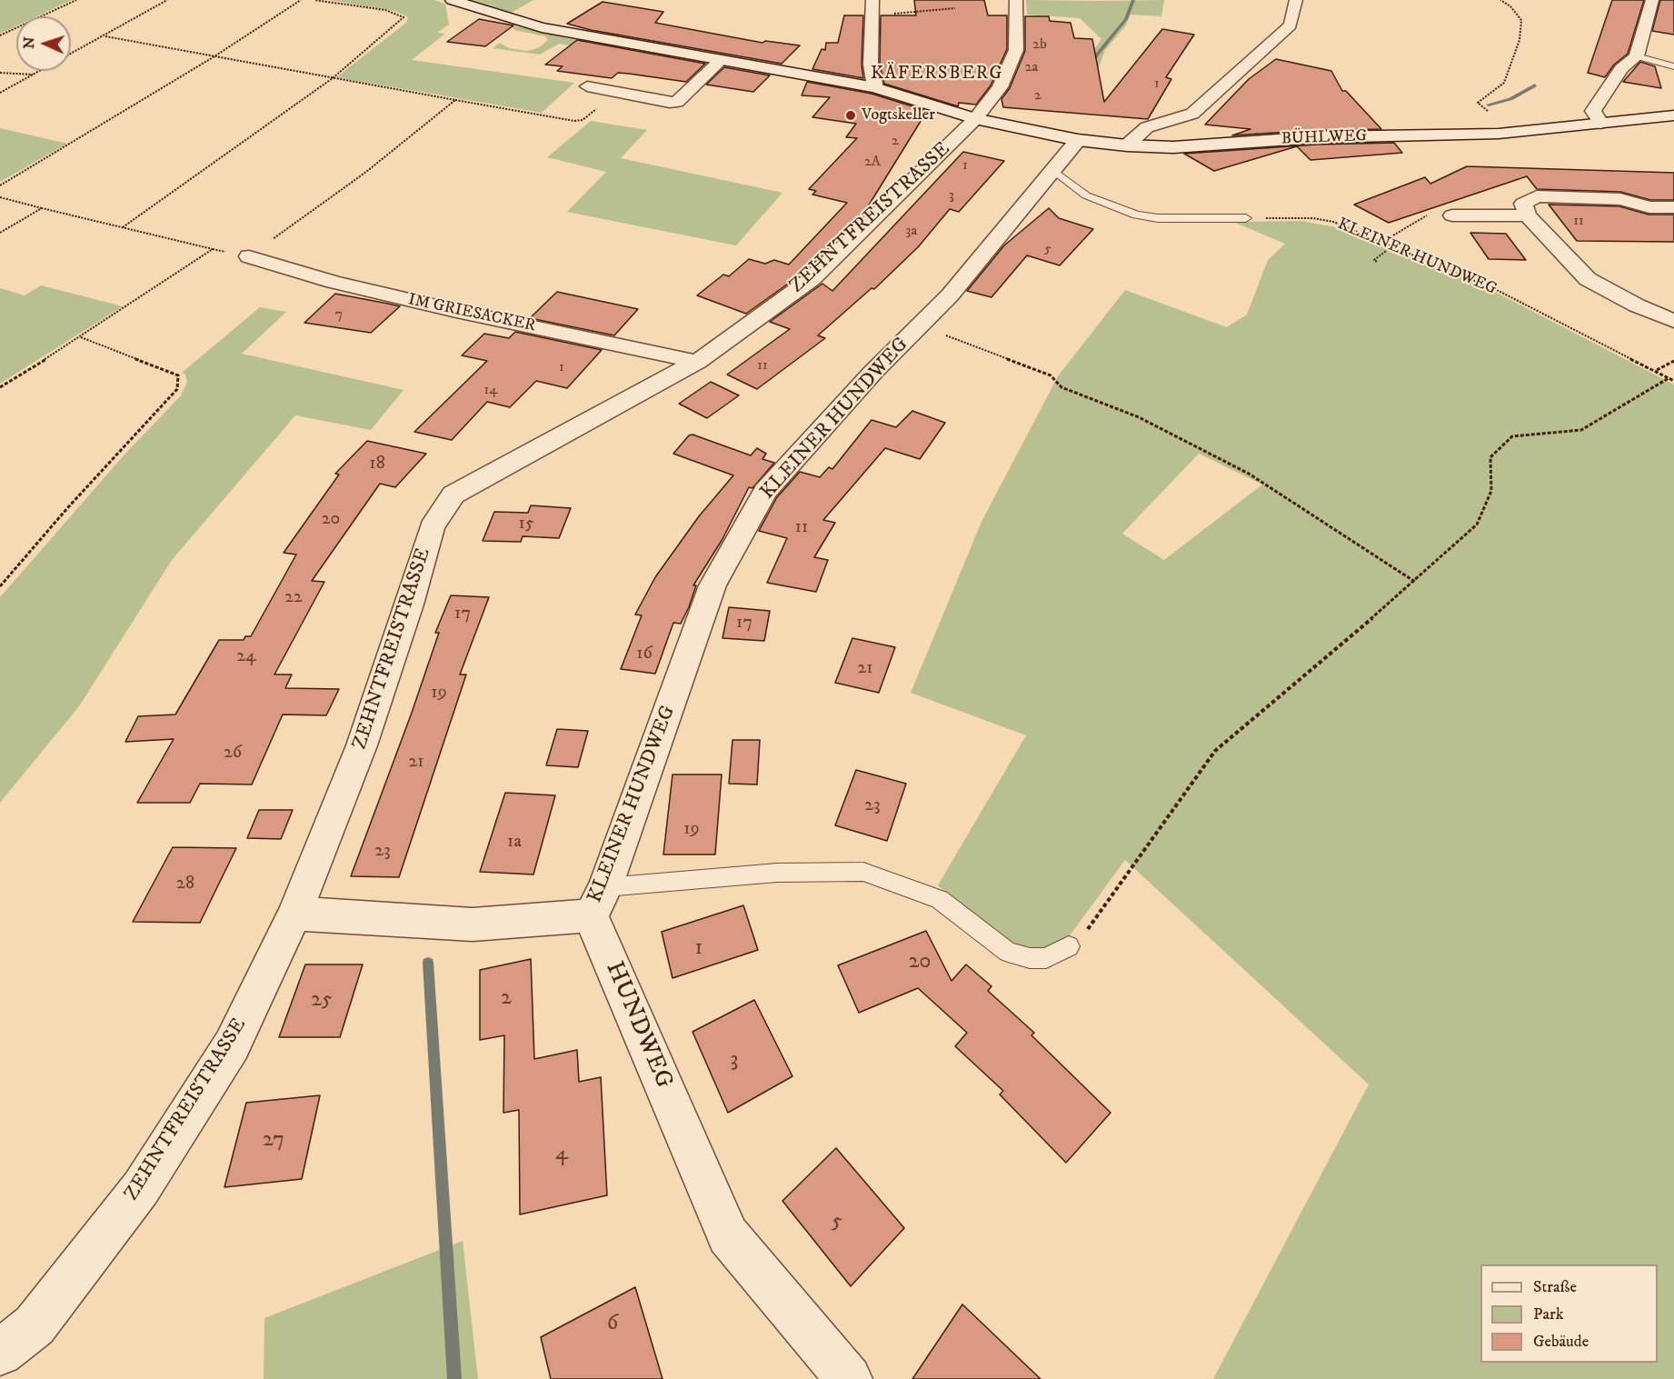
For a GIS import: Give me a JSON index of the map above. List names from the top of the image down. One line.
{"streets":{"street":["BÜHLWEG","ZEHNTFREISTRASSE","KLEINER HUNDWEG","IM GRIESACKER","HUNDWEG"]},"crossings":[["BÜHLWEG","ZEHNTFREISTRASSE"],["BÜHLWEG","KLEINER HUNDWEG"],["ZEHNTFREISTRASSE","IM GRIESACKER"],["KLEINER HUNDWEG","HUNDWEG"]],"districts":["KÄFERSBERG"],"places":["Vogtskeller"],"house_numbers":["2b","2a","1","2","2","2A","1","3","11","3a","5","7","11","1","14","18","20","15","11","22","17","17","16","24","21","19","26","21","23","19","1a","23","28","1","20","2","25","3","27","4","5","6"],"legend":["Straße","Park","Gebäude"],"north":"left"}
